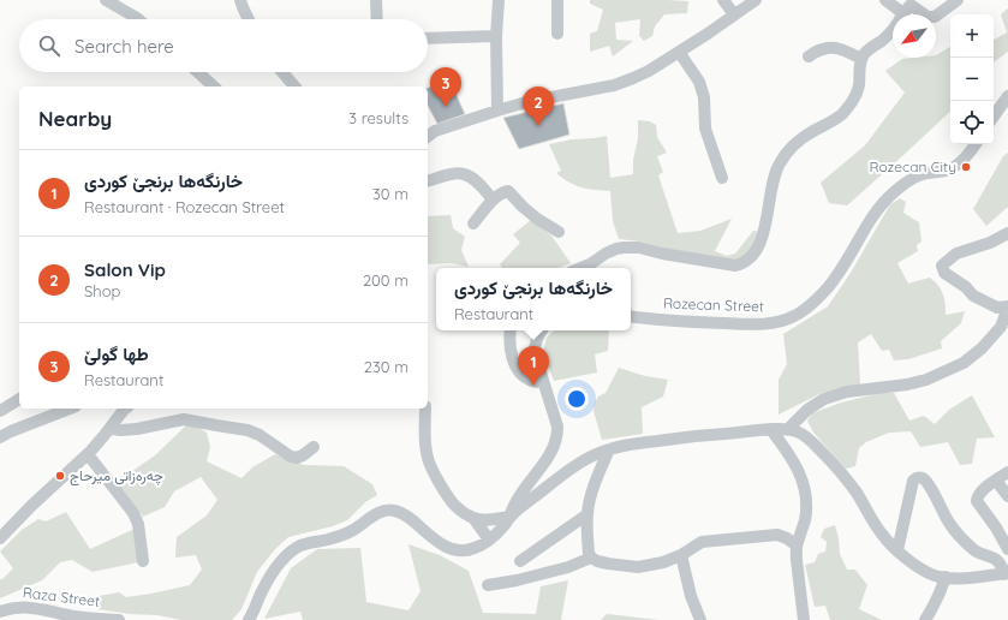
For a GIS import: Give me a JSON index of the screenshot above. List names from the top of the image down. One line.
{"streets":{"street":["Rozecan Street","Raza Street"]},"places":["Rozecan City","چەرەزاتی میرحاج"],"north":"bottom left","page":{"map_buttons":["+","−"],"search":"Search here","pins":["3","2","1"],"heading":["Nearby","3 results"],"list":[{"mark":"1","name":"خارنگەها برنجێ کوردی","note":"Restaurant · Rozecan Street","value":"30 m"},{"mark":"2","name":"Salon Vip","note":"Shop","value":"200 m"},{"mark":"3","name":"طها گولێ","note":"Restaurant","value":"230 m"}],"popup":["خارنگەها برنجێ کوردی","Restaurant"]}}
